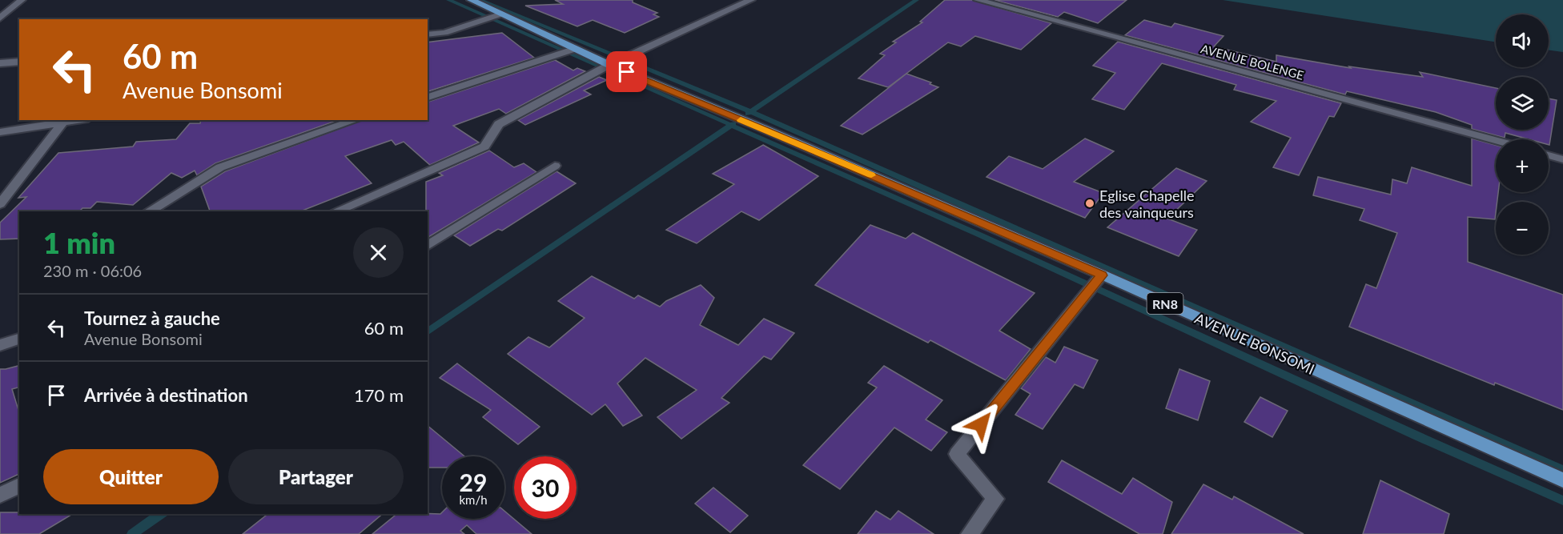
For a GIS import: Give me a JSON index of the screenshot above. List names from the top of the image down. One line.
{"streets":{"main road":["RN8","AVENUE BONSOMI"],"street":["AVENUE BOLENGE"]},"places":["Eglise Chapelle des vainqueurs"],"page":{"map_buttons":["+","−"],"turn":["60 m","Avenue Bonsomi"],"heading":["1 min","230 m · 06:06"],"list":[{"name":"Tournez à gauche","note":"Avenue Bonsomi","value":"60 m"},{"name":"Arrivée à destination","value":"170 m"}],"buttons":["Quitter","Partager"],"speed":"29 km/h","limit":"30"}}
